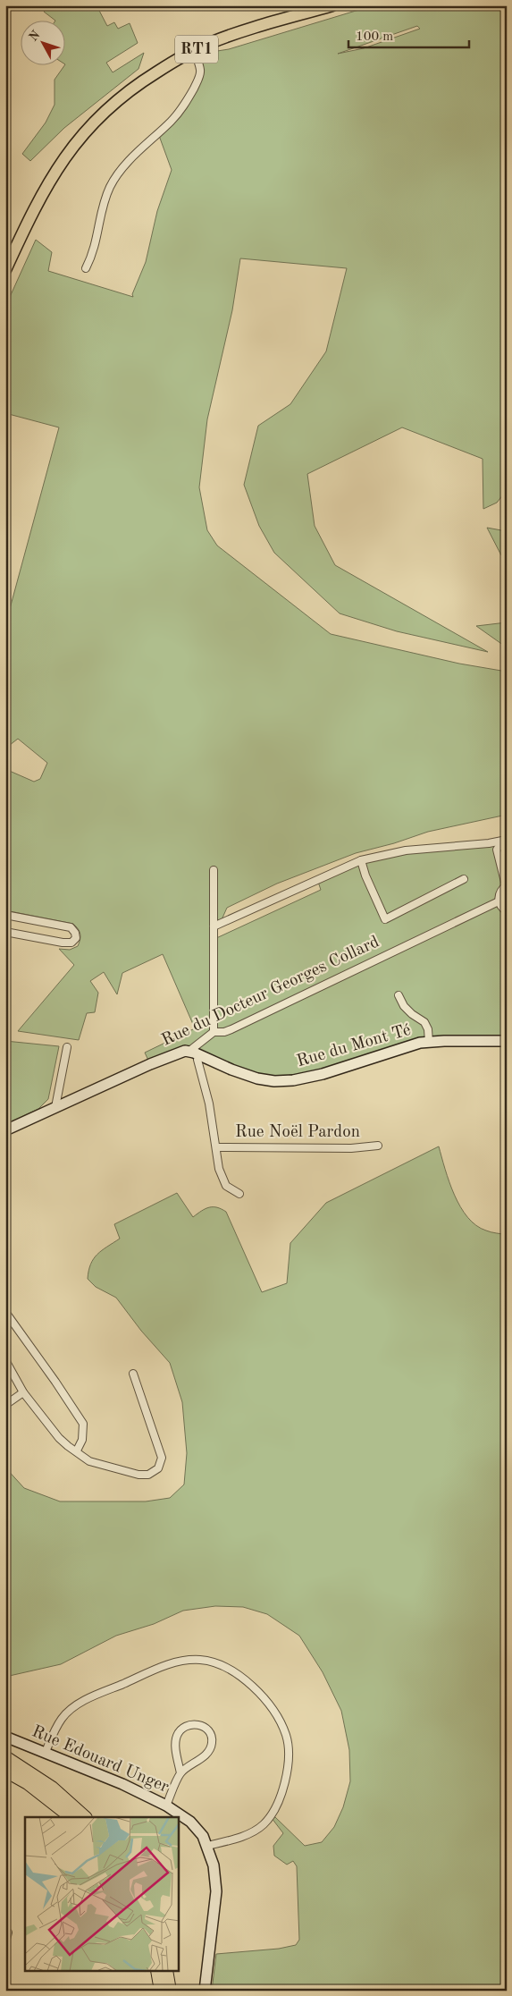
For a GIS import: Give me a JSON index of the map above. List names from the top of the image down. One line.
{"streets":{"main road":["RT1"],"street":["Rue du Docteur Georges Collard","Rue du Mont Té","Rue Noël Pardon","Rue Edouard Unger"]},"crossings":[["Rue du Docteur Georges Collard","Rue du Mont Té"]],"scale_bar":"100 m","north":"top left"}
